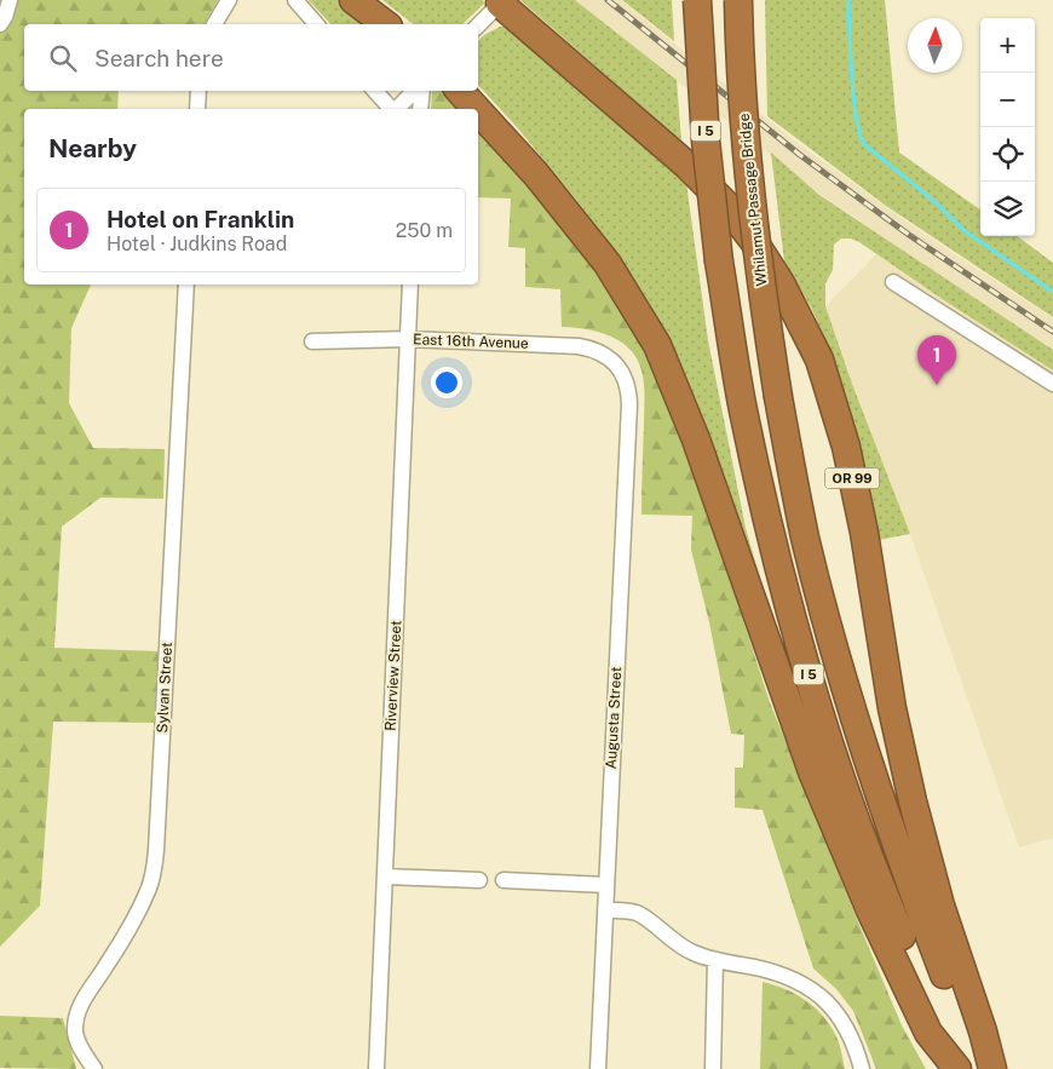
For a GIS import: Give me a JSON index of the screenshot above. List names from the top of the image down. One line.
{"streets":{"highway":["I 5","Whilamut Passage Bridge","OR 99"],"street":["East 16th Avenue","Riverview Street","Sylvan Street","Augusta Street"]},"crossings":[["East 16th Avenue","Riverview Street"],["East 16th Avenue","Augusta Street"]],"north":"top","page":{"map_buttons":["+","−"],"search":"Search here","heading":"Nearby","list":[{"mark":"1","name":"Hotel on Franklin","note":"Hotel · Judkins Road","value":"250 m"}],"pins":"1"}}
